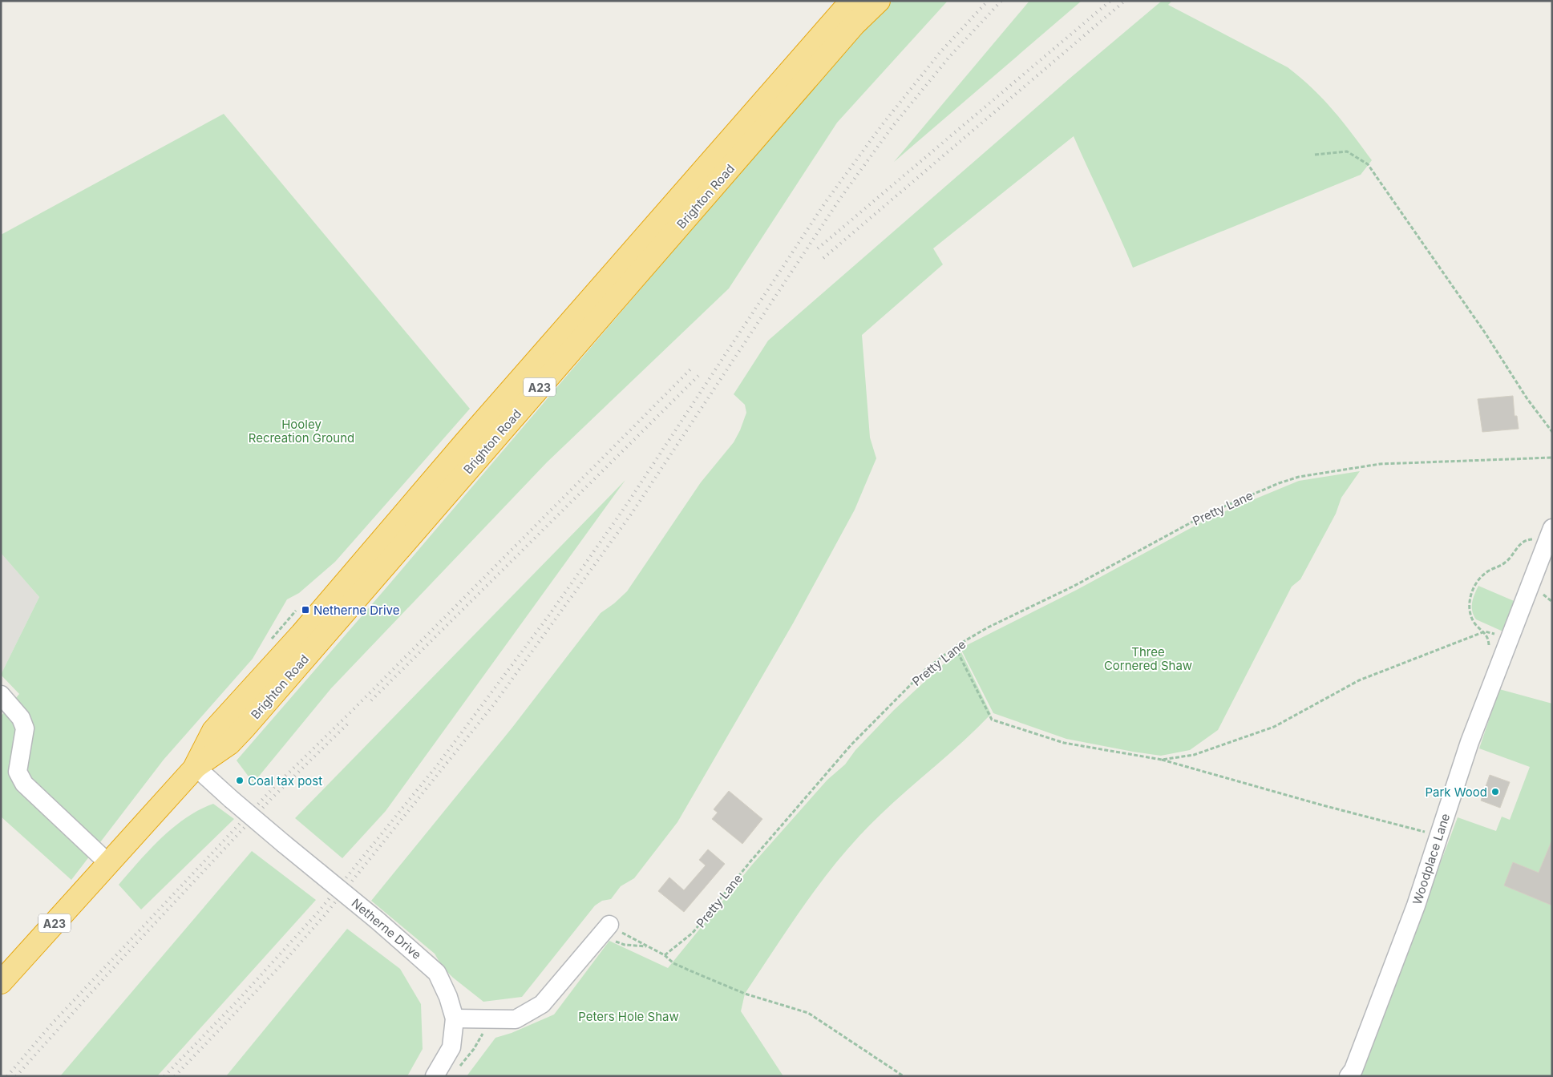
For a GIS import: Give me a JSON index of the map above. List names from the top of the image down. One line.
{"streets":{"highway":["Brighton Road","A23"],"street":["Woodplace Lane","Netherne Drive"],"path":["Pretty Lane"]},"crossings":[["Brighton Road","Netherne Drive"]],"parks":["Hooley Recreation Ground","Three Cornered Shaw","Peters Hole Shaw"],"places":{"transit":["Netherne Drive"],"other":["Coal tax post","Park Wood"]}}
